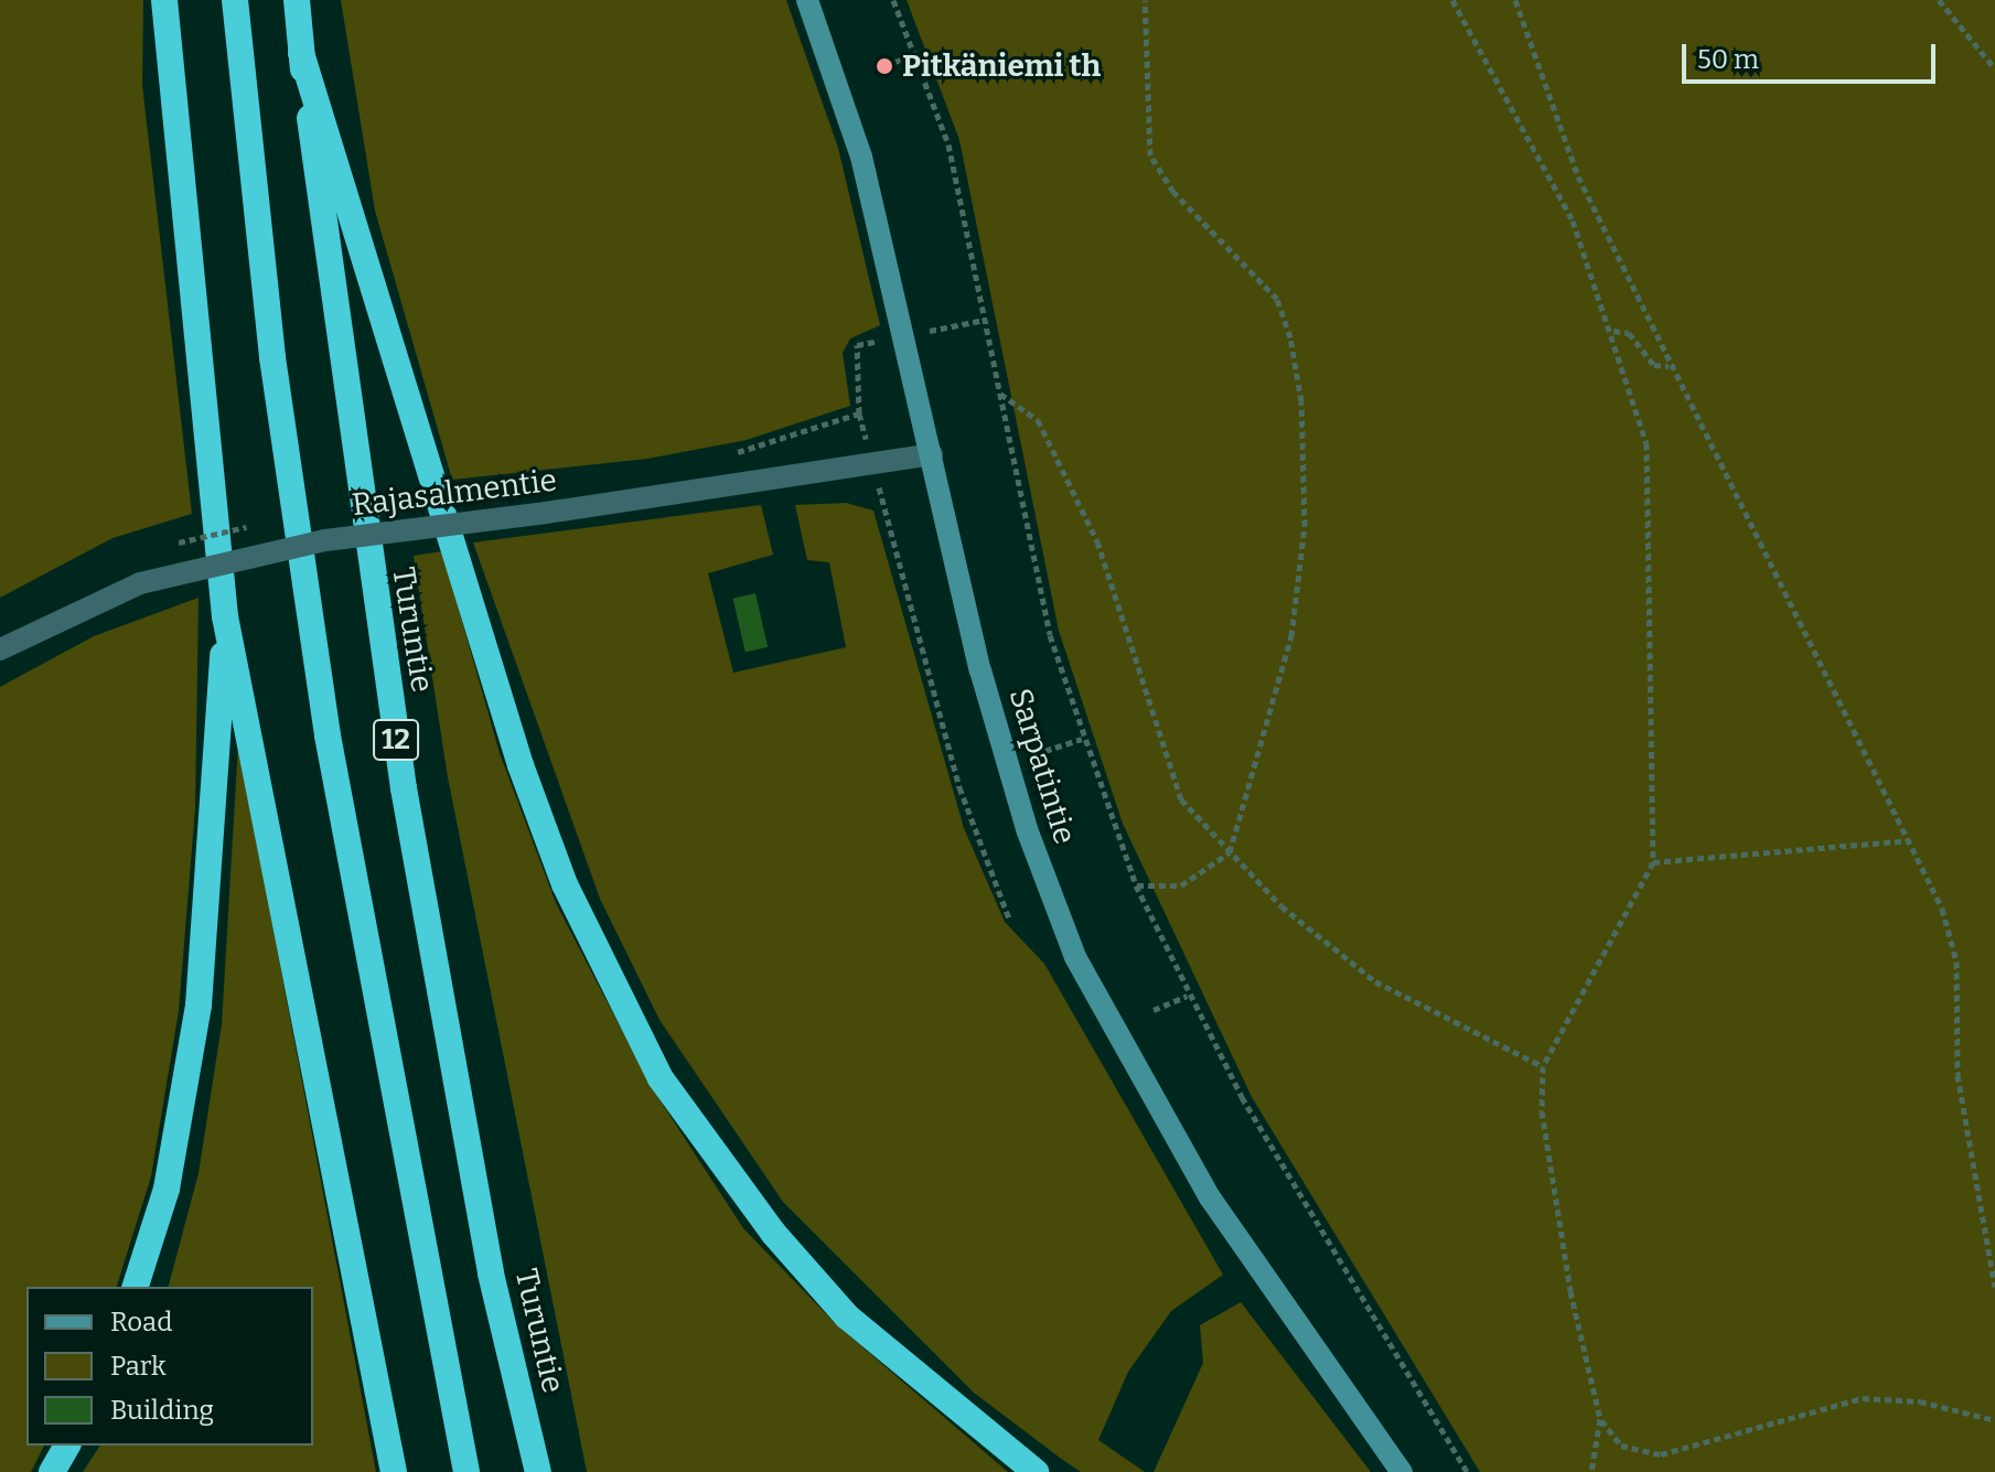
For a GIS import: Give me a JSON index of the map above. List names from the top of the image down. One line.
{"streets":{"highway":["Turuntie","12"],"main road":["Sarpatintie"],"street":["Rajasalmentie"]},"crossings":[["Rajasalmentie","Sarpatintie"]],"places":["Pitkäniemi th"],"legend":["Road","Park","Building"],"scale_bar":"50 m"}
